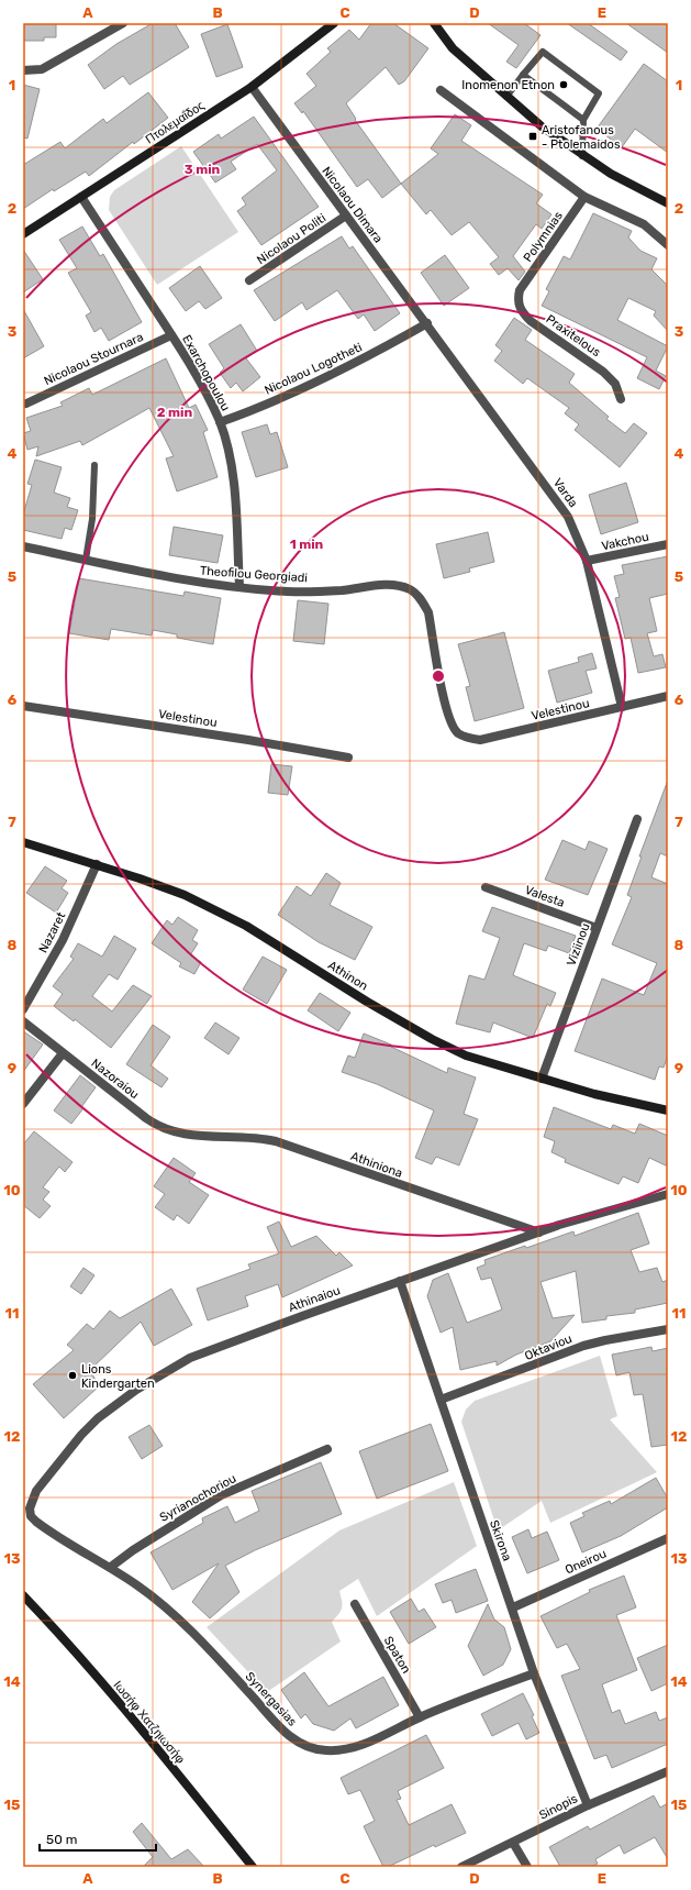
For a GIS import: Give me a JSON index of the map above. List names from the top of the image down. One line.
{"streets":{"street":["Πτολεμαΐδος","Nicolaou Dimara","Polymnias","Nicolaou Politi","Praxitelous","Nicolaou Stournara","Nicolaou Logotheti","Exarchopoulou","Varda","Vakchou","Theofilou Georgiadi","Velestinou","Valesta","Nazaret","Viziinou","Athinon","Nazoraiou","Athiniona","Athinaiou","Oktaviou","Syrianochoriou","Skirona","Oneirou","Spaton","Synergasias","Ιωσήφ Χατζηιωσήφ","Sinopis"]},"crossings":[["Πτολεμαΐδος","Nicolaou Dimara"],["Πτολεμαΐδος","Exarchopoulou"],["Nicolaou Dimara","Nicolaou Politi"],["Nicolaou Dimara","Nicolaou Logotheti"],["Nicolaou Dimara","Varda"],["Polymnias","Praxitelous"],["Nicolaou Stournara","Exarchopoulou"],["Nicolaou Logotheti","Exarchopoulou"],["Nicolaou Logotheti","Varda"],["Exarchopoulou","Theofilou Georgiadi"],["Varda","Vakchou"],["Varda","Velestinou"],["Theofilou Georgiadi","Velestinou"],["Valesta","Viziinou"],["Nazaret","Athinon"],["Viziinou","Athinon"],["Nazoraiou","Athiniona"],["Athiniona","Athinaiou"],["Athinaiou","Skirona"],["Athinaiou","Synergasias"],["Oktaviou","Skirona"],["Syrianochoriou","Synergasias"],["Skirona","Oneirou"],["Skirona","Synergasias"],["Skirona","Sinopis"],["Spaton","Synergasias"]],"places":{"other":["Inomenon Etnon","Lions Kindergarten"],"transit":["Aristofanous - Ptolemaidos"]},"scale_bar":"50 m","grid":{"columns":["A","B","C","D","E"],"rows":["1","2","3","4","5","6","7","8","9","10","11","12","13","14","15"]},"rings":["3 min","2 min","1 min"]}
